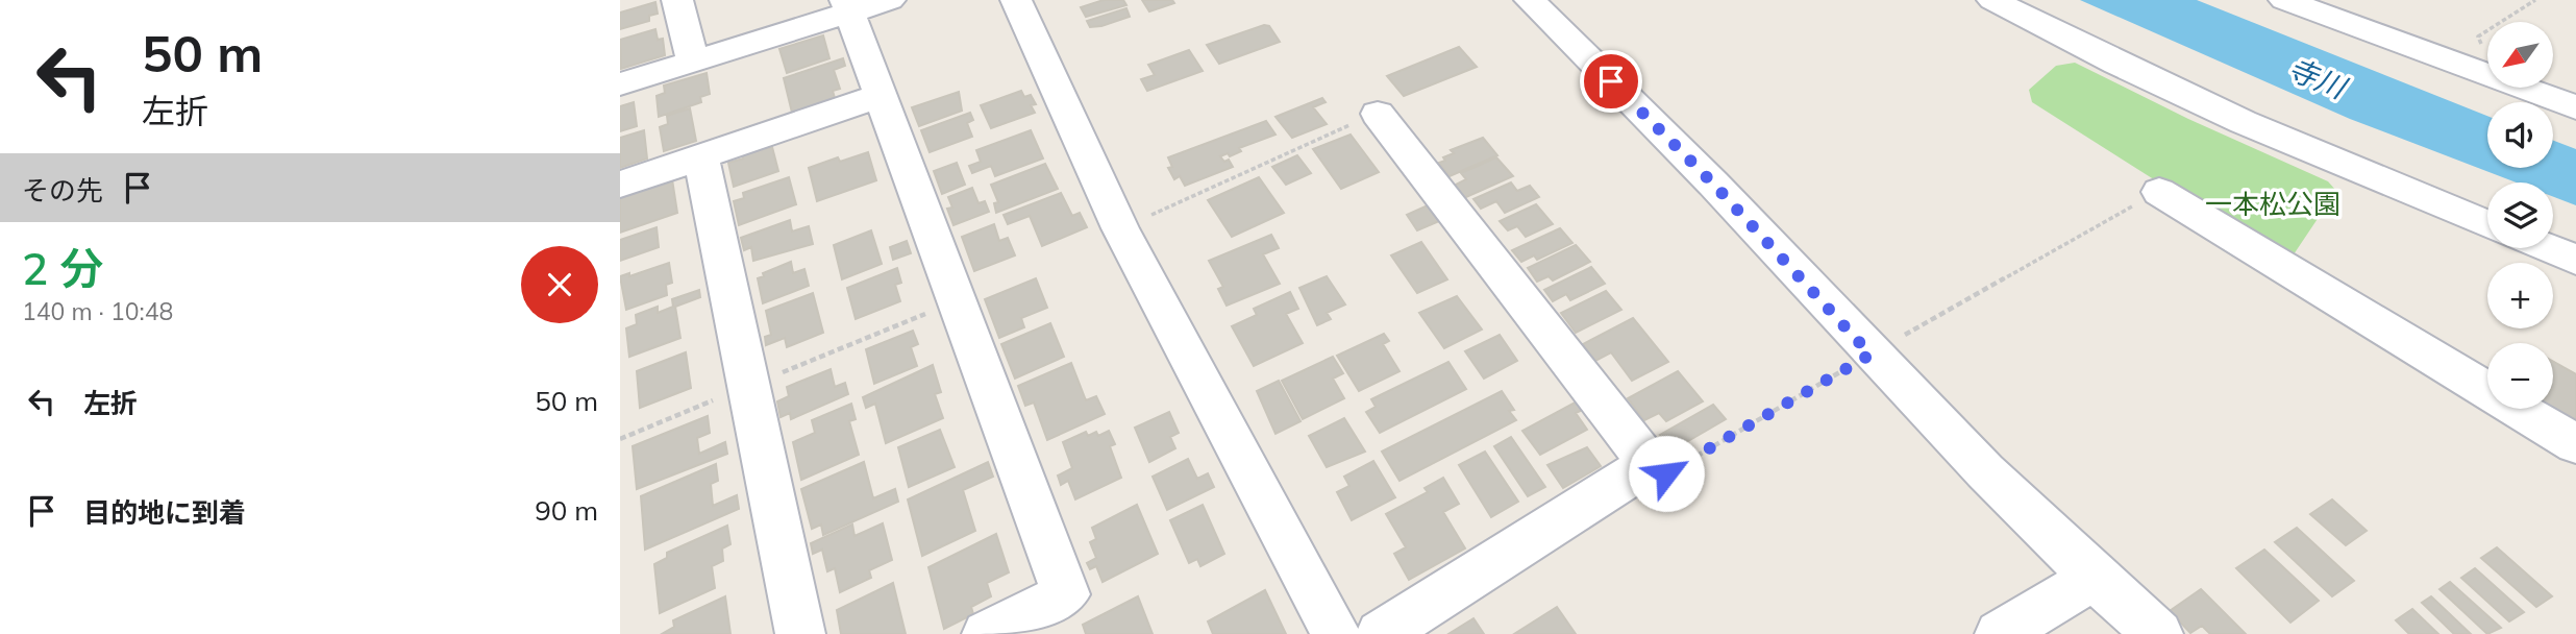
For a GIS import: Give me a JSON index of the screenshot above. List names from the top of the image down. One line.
{"water":["寺川"],"parks":["一本松公園"],"north":"bottom left","page":{"turn":["50 m","左折"],"map_buttons":["+","−"],"then":"その先","heading":["2 分","140 m · 10:48"],"list":[{"name":"左折","value":"50 m"},{"name":"目的地に到着","value":"90 m"}]}}
